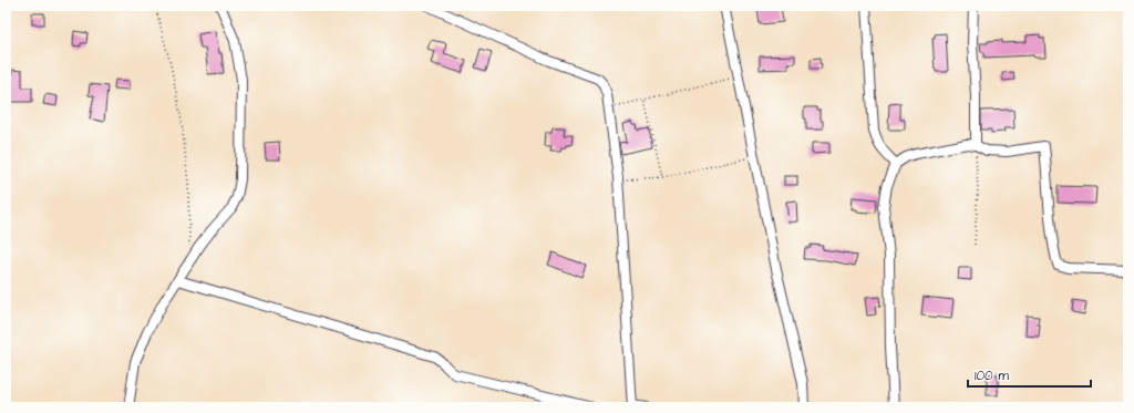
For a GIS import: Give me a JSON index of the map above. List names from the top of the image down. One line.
{"scale_bar":"100 m"}
